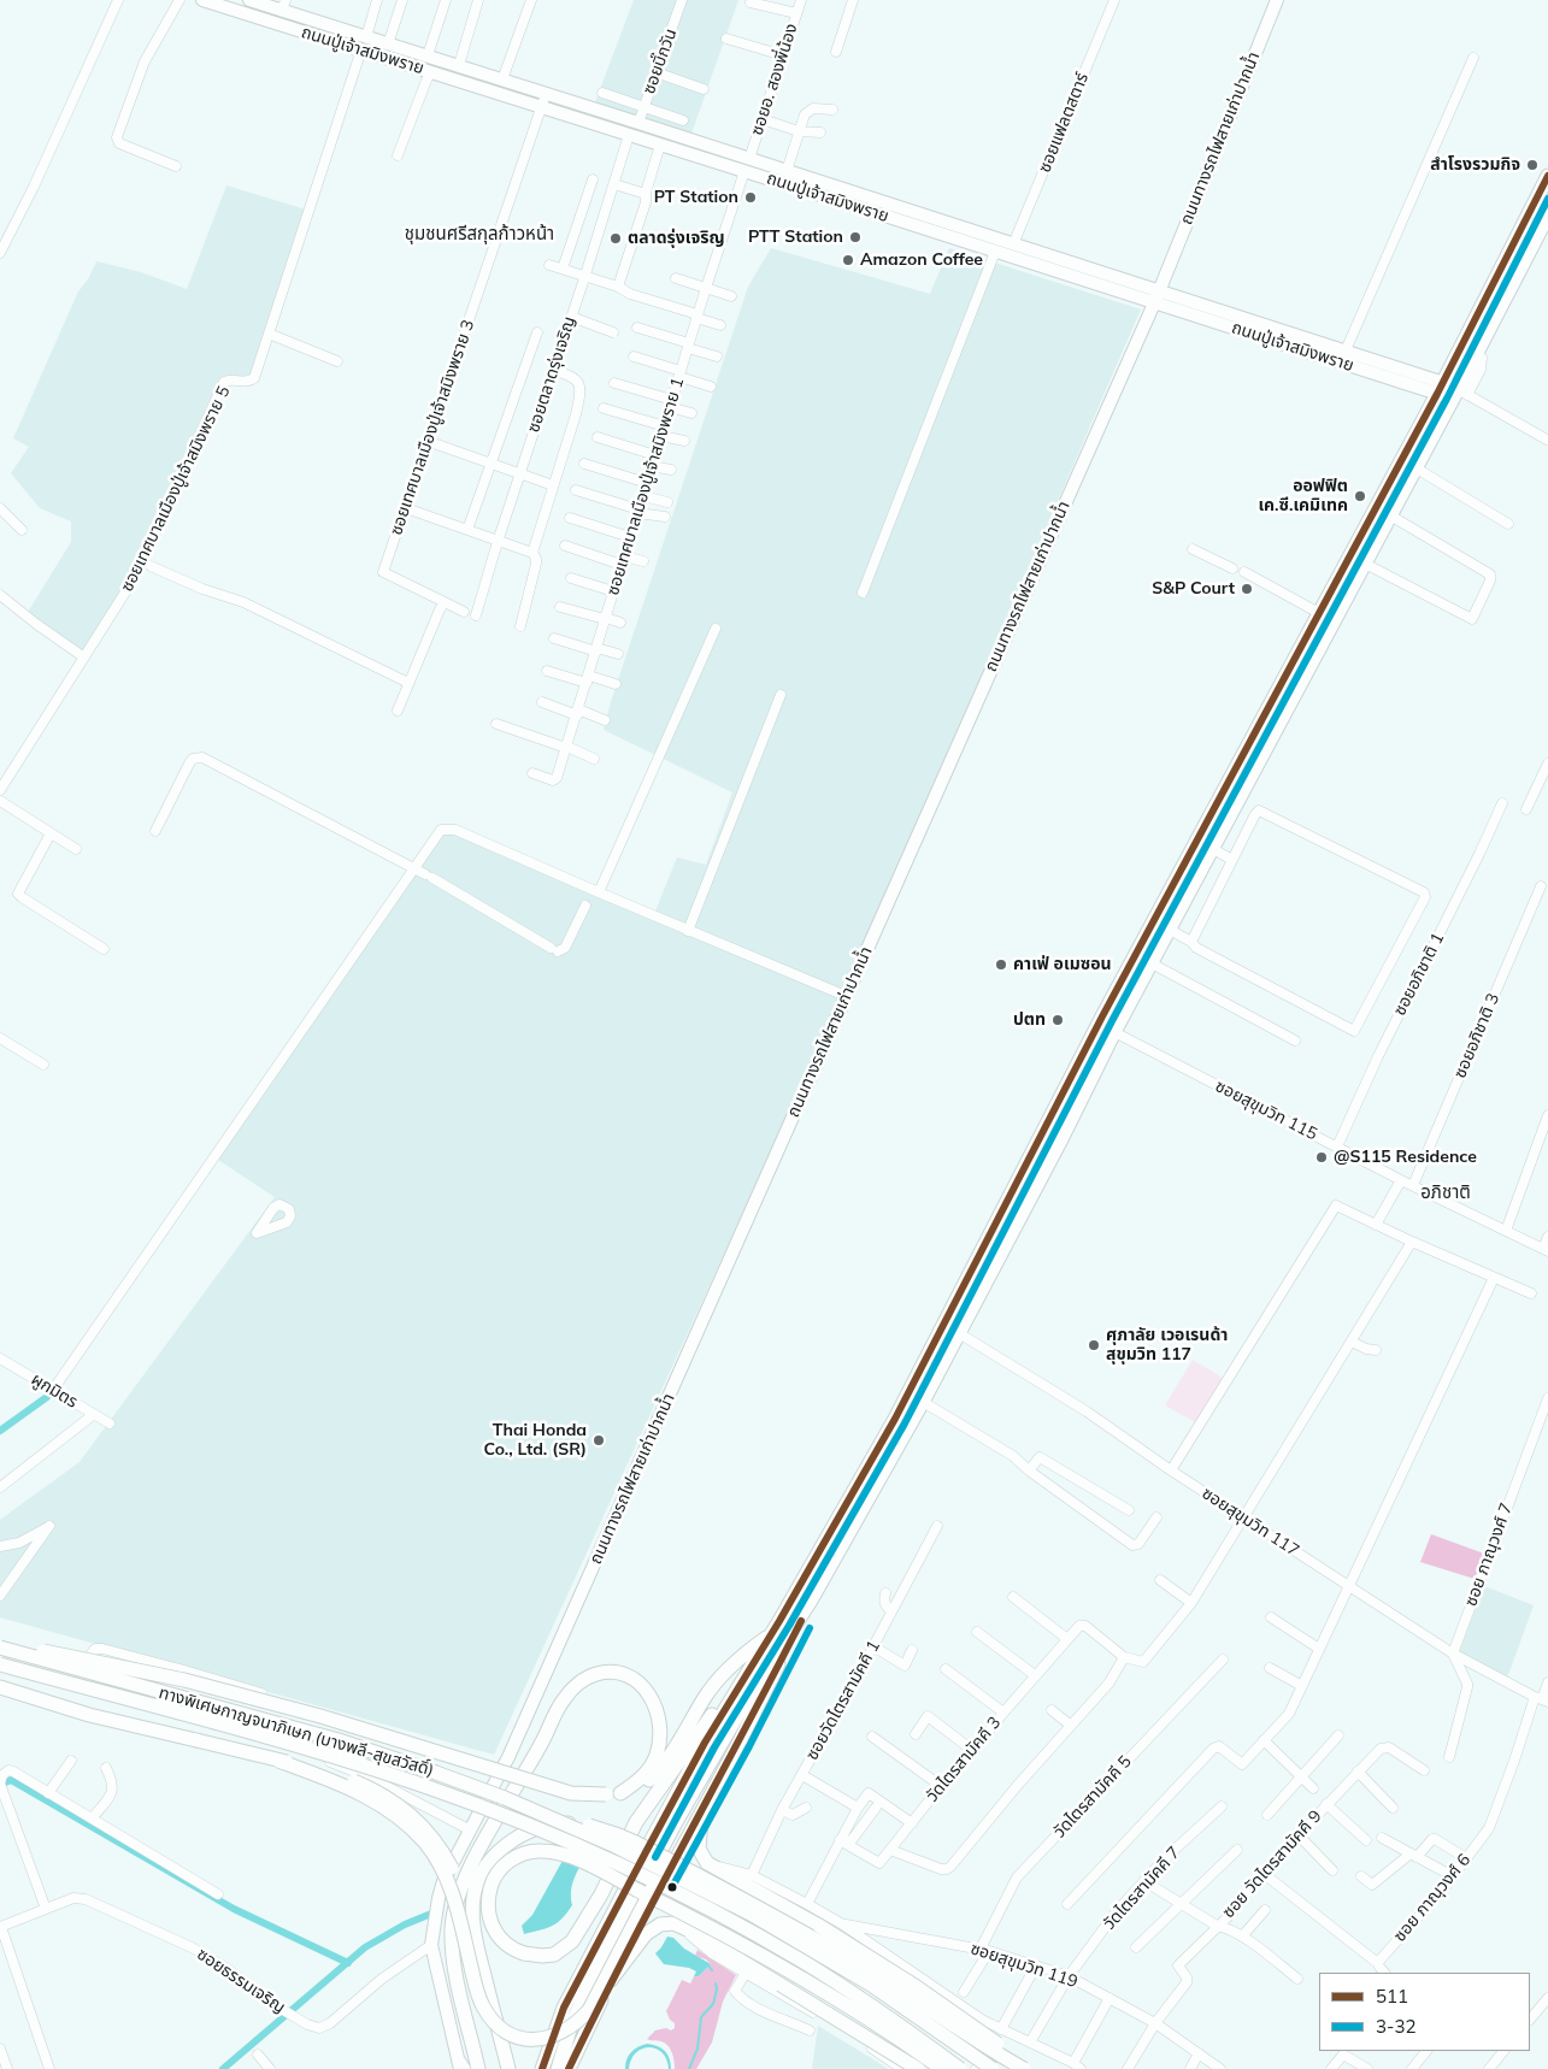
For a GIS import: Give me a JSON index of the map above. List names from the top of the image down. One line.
{"streets":{"highway":["ทางพิเศษกาญจนาภิเษก (บางพลี-สุขสวัสดิ์)"],"main road":["ถนนปู่เจ้าสมิงพราย","ถนนทางรถไฟสายเก่าปากน้ำ"],"street":["ซอยบิ๊กวัน","ซอยอ. สองพี่น้อง","ซอยแฟลตสตาร์","ซอยตลาดรุ่งเจริญ","ซอยเทศบาลเมืองปู่เจ้าสมิงพราย 3","ซอยเทศบาลเมืองปู่เจ้าสมิงพราย 1","ซอยเทศบาลเมืองปู่เจ้าสมิงพราย 5","ซอยอภิชาติ 1","ซอยอภิชาติ 3","ซอยสุขุมวิท 115","ผูกมิตร","ซอยสุขุมวิท 117","ซอย ภาณุวงศ์ 7","ซอยวัดไตรสามัคคี 1","วัดไตรสามัคคี 3","วัดไตรสามัคคี 5","ซอย วัดไตรสามัคคี 9","วัดไตรสามัคคี 7","ซอย ภาณุวงศ์ 6","ซอยสุขุมวิท 119","ซอยธรรมเจริญ"]},"crossings":[["ถนนปู่เจ้าสมิงพราย","ซอยบิ๊กวัน"],["ถนนปู่เจ้าสมิงพราย","ซอยอ. สองพี่น้อง"],["ถนนปู่เจ้าสมิงพราย","ซอยแฟลตสตาร์"],["ถนนปู่เจ้าสมิงพราย","ถนนทางรถไฟสายเก่าปากน้ำ"],["ถนนปู่เจ้าสมิงพราย","ซอยตลาดรุ่งเจริญ"],["ถนนปู่เจ้าสมิงพราย","ซอยเทศบาลเมืองปู่เจ้าสมิงพราย 3"],["ถนนปู่เจ้าสมิงพราย","ซอยเทศบาลเมืองปู่เจ้าสมิงพราย 1"],["ถนนปู่เจ้าสมิงพราย","ซอยเทศบาลเมืองปู่เจ้าสมิงพราย 5"],["ซอยอ. สองพี่น้อง","ซอยเทศบาลเมืองปู่เจ้าสมิงพราย 1"],["ถนนทางรถไฟสายเก่าปากน้ำ","ซอยธรรมเจริญ"],["ซอยอภิชาติ 1","ซอยสุขุมวิท 115"],["ซอยอภิชาติ 3","ซอยสุขุมวิท 115"],["ซอยสุขุมวิท 117","ซอย ภาณุวงศ์ 7"],["ซอยสุขุมวิท 117","ซอย ภาณุวงศ์ 6"],["วัดไตรสามัคคี 5","ซอยสุขุมวิท 119"],["ซอย วัดไตรสามัคคี 9","ซอยสุขุมวิท 119"],["วัดไตรสามัคคี 7","ซอยสุขุมวิท 119"]],"districts":["ชุมชนศรีสกุลก้าวหน้า","อภิชาติ"],"places":["สำโรงรวมกิจ","PT Station","PTT Station","ตลาดรุ่งเจริญ","Amazon Coffee","ออฟฟิต เค.ซี.เคมิเทค","S&P Court","คาเฟ่ อเมซอน","ปตท","@S115 Residence","ศุภาลัย เวอเรนด้า สุขุมวิท 117","Thai Honda Co., Ltd. (SR)"],"lines":["transit line 511","transit line 3-32"],"legend":["511","3-32"]}
